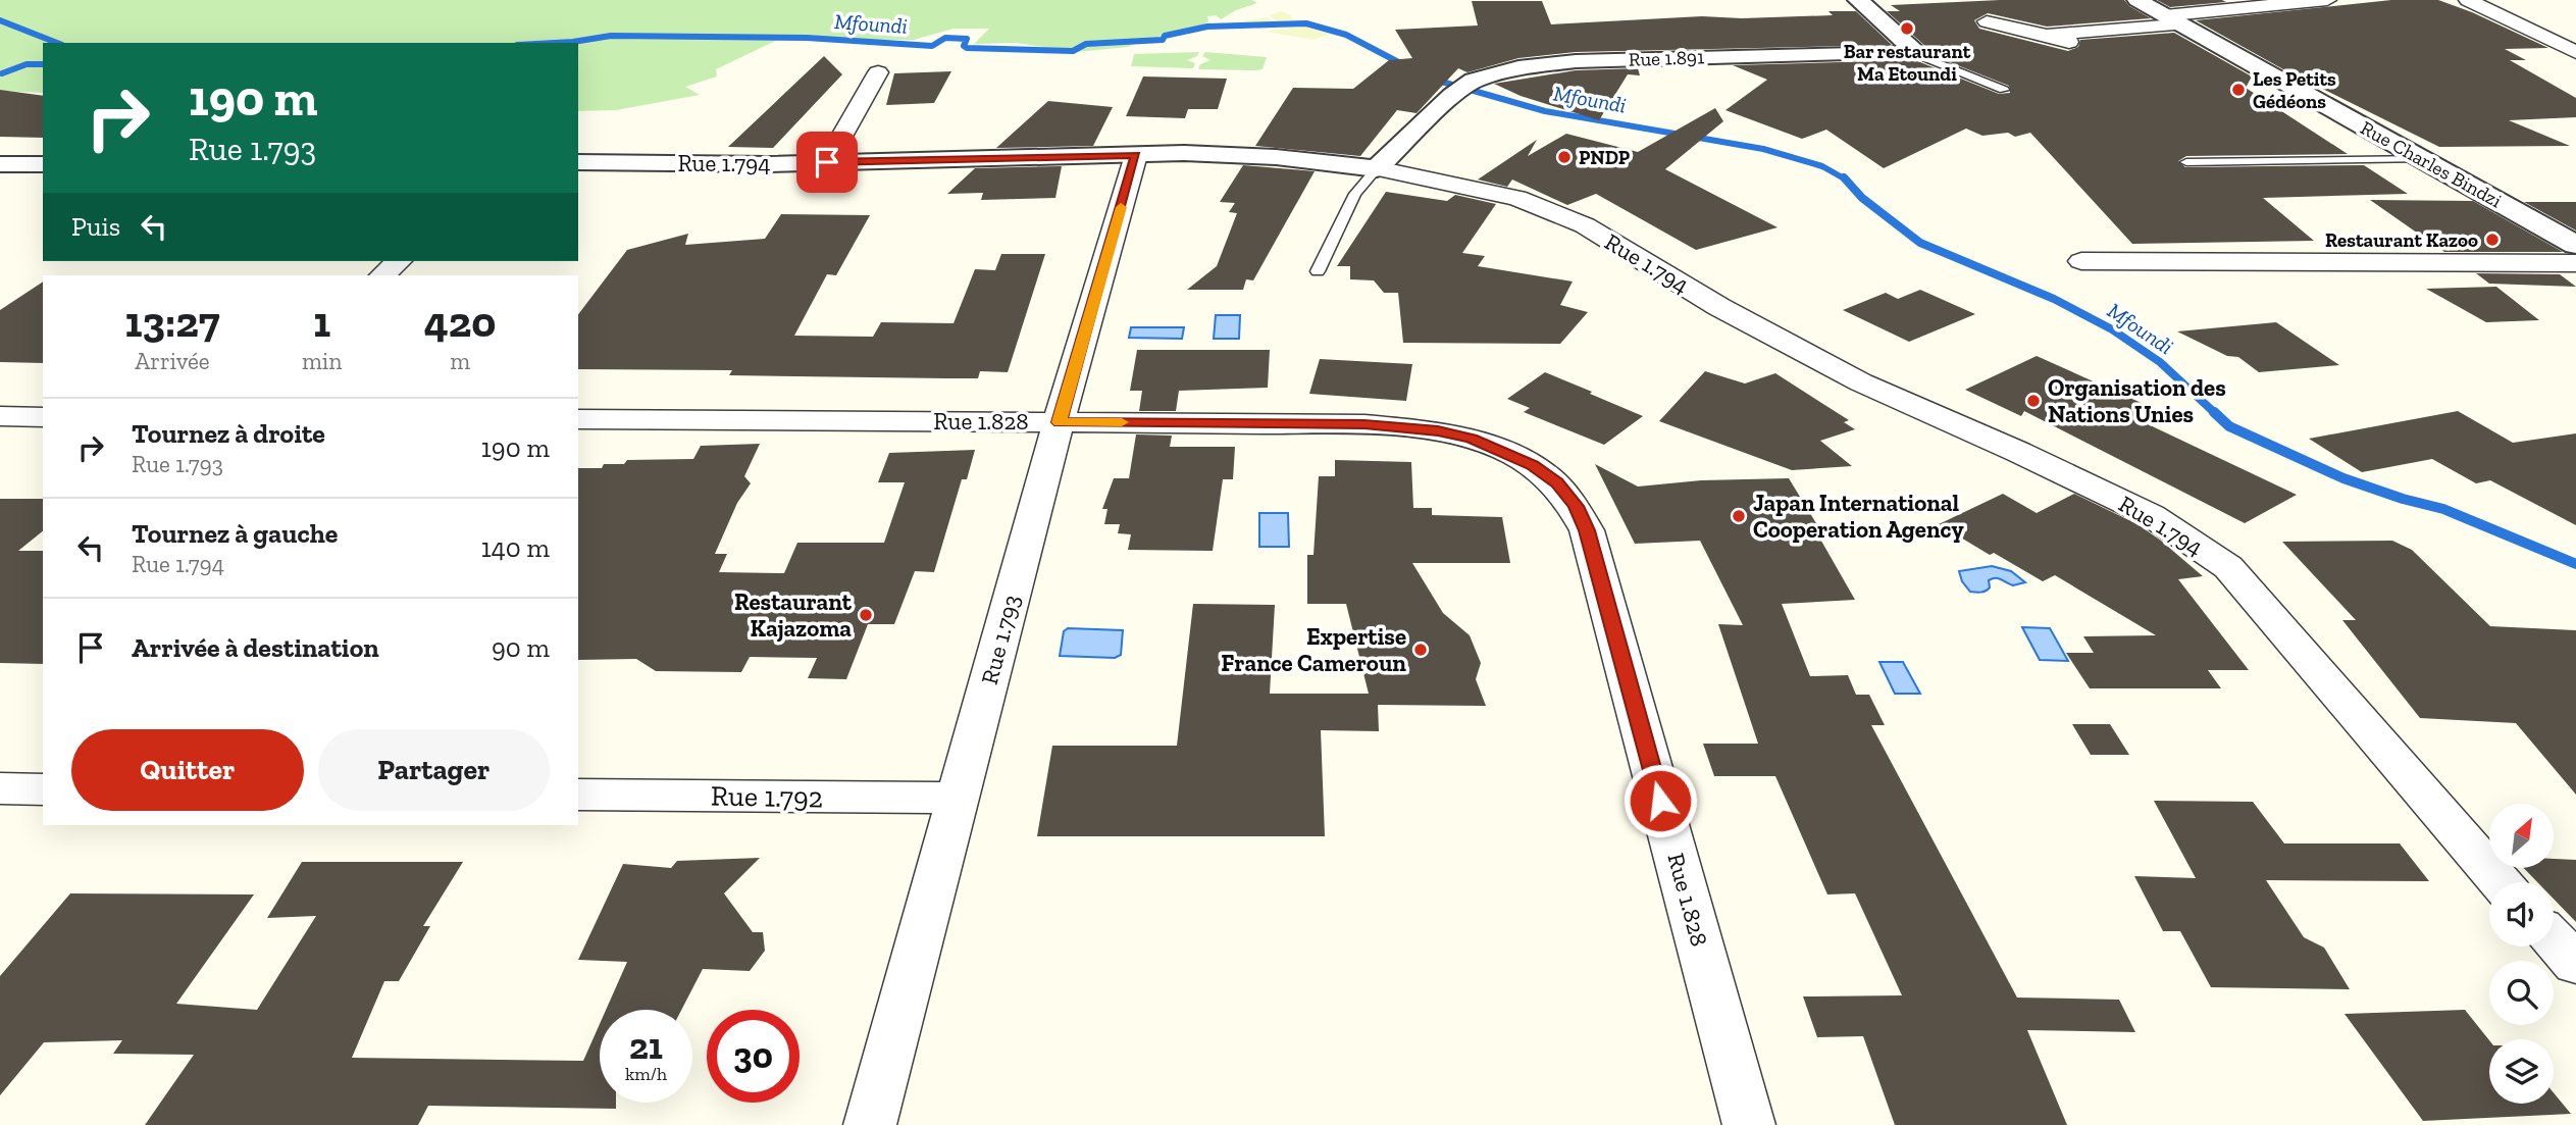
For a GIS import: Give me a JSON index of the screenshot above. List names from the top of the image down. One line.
{"streets":{"street":["Rue 1.891","Rue 1.794","Rue Charles Bindzi","Rue 1.828","Rue 1.793","Rue 1.792"]},"crossings":[["Rue 1.891","Rue 1.794"],["Rue 1.794","Rue 1.793"],["Rue 1.828","Rue 1.793"],["Rue 1.793","Rue 1.792"]],"water":["Mfoundi"],"places":["Bar restaurant Ma Etoundi","Les Petits Gédéons","PNDP","Restaurant Kazoo","Organisation des Nations Unies","Japan International Cooperation Agency","Restaurant Kajazoma","Expertise France Cameroun"],"north":"top right","page":{"turn":["190 m","Rue 1.793"],"then":"Puis","eta":["13:27","Arrivée","1","min","420","m"],"list":[{"name":"Tournez à droite","note":"Rue 1.793","value":"190 m"},{"name":"Tournez à gauche","note":"Rue 1.794","value":"140 m"},{"name":"Arrivée à destination","value":"90 m"}],"buttons":["Quitter","Partager"],"speed":"21 km/h","limit":"30"}}
